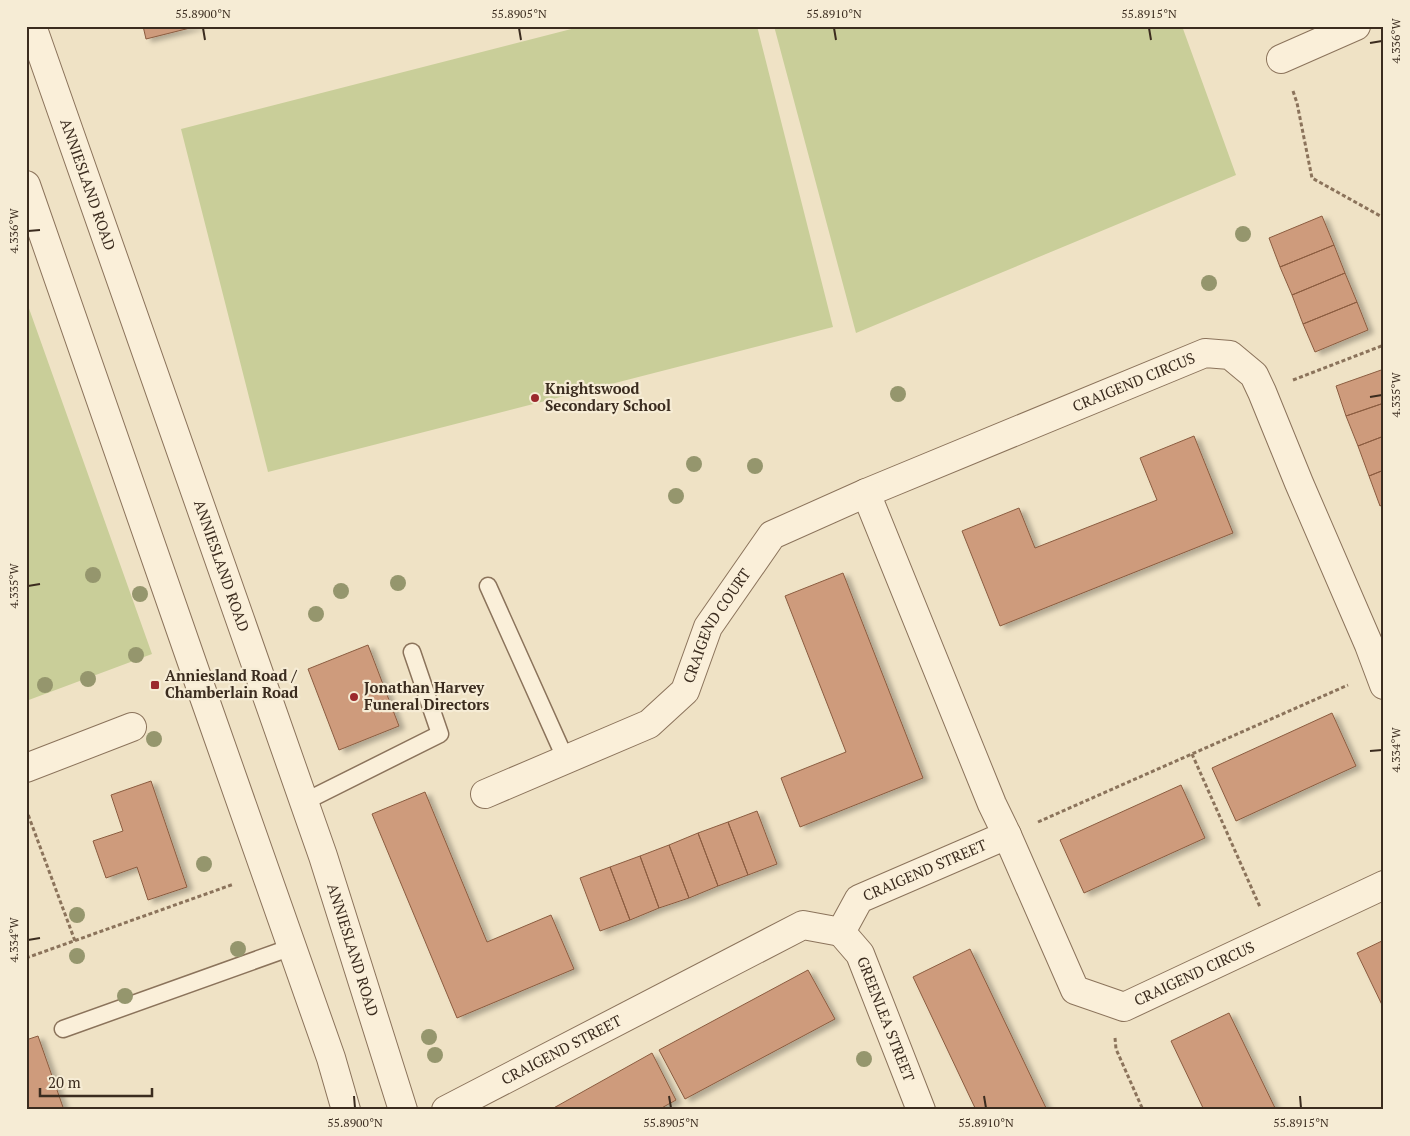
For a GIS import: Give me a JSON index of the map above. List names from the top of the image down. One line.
{"streets":{"street":["ANNIESLAND ROAD","CRAIGEND CIRCUS","CRAIGEND COURT","CRAIGEND STREET","GREENLEA STREET"]},"crossings":[["CRAIGEND CIRCUS","CRAIGEND COURT"],["CRAIGEND CIRCUS","CRAIGEND STREET"],["CRAIGEND COURT","CRAIGEND STREET"],["CRAIGEND STREET","GREENLEA STREET"]],"places":{"other":["Knightswood Secondary School","Jonathan Harvey Funeral Directors"],"transit":["Anniesland Road / Chamberlain Road"]},"scale_bar":"20 m","coordinates":["55.8900°N","55.8905°N","55.8910°N","55.8915°N","4.336°W","4.335°W","4.334°W"]}
